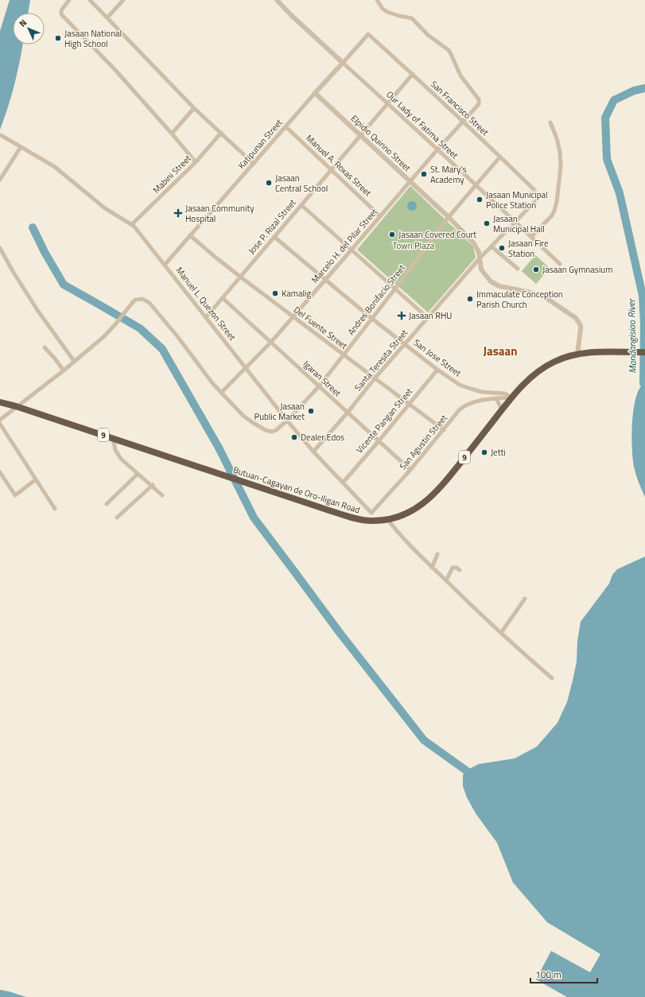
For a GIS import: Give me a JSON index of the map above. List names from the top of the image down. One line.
{"streets":{"highway":["9","Butuan-Cagayan de Oro-Iligan Road"],"street":["San Francisco Street","Our Lady of Fatima Street","Elpidio Quirino Street","Katipunan Street","Manuel A. Roxas Street","Mabini Street","Jose P. Rizal Street","Marcelo H. del Pilar Street","Andres Bonifacio Street","Manuel L. Quezon Street","Del Fuente Street","San Jose Street","Santa Teresita Street","Igaran Street","Vicente Pangan Street","San Agustin Street"]},"crossings":[["San Francisco Street","Katipunan Street"],["San Francisco Street","Jose P. Rizal Street"],["San Francisco Street","Marcelo H. del Pilar Street"],["San Francisco Street","Andres Bonifacio Street"],["San Francisco Street","Santa Teresita Street"],["Our Lady of Fatima Street","Katipunan Street"],["Our Lady of Fatima Street","Jose P. Rizal Street"],["Our Lady of Fatima Street","Marcelo H. del Pilar Street"],["Our Lady of Fatima Street","Andres Bonifacio Street"],["Our Lady of Fatima Street","Santa Teresita Street"],["Elpidio Quirino Street","Katipunan Street"],["Elpidio Quirino Street","Jose P. Rizal Street"],["Elpidio Quirino Street","Marcelo H. del Pilar Street"],["Elpidio Quirino Street","Andres Bonifacio Street"],["Elpidio Quirino Street","Santa Teresita Street"],["Elpidio Quirino Street","Butuan-Cagayan de Oro-Iligan Road"],["Katipunan Street","Manuel A. Roxas Street"],["Katipunan Street","Manuel L. Quezon Street"],["Katipunan Street","Del Fuente Street"],["Manuel A. Roxas Street","Jose P. Rizal Street"],["Manuel A. Roxas Street","Marcelo H. del Pilar Street"],["Mabini Street","Manuel L. Quezon Street"],["Jose P. Rizal Street","Manuel L. Quezon Street"],["Jose P. Rizal Street","Del Fuente Street"],["Jose P. Rizal Street","San Jose Street"],["Jose P. Rizal Street","Igaran Street"],["Marcelo H. del Pilar Street","Andres Bonifacio Street"],["Marcelo H. del Pilar Street","Manuel L. Quezon Street"],["Marcelo H. del Pilar Street","Del Fuente Street"],["Marcelo H. del Pilar Street","San Jose Street"],["Marcelo H. del Pilar Street","Igaran Street"],["Andres Bonifacio Street","Manuel L. Quezon Street"],["Andres Bonifacio Street","Del Fuente Street"],["Andres Bonifacio Street","San Jose Street"],["Andres Bonifacio Street","Igaran Street"],["Manuel L. Quezon Street","Santa Teresita Street"],["Manuel L. Quezon Street","Vicente Pangan Street"],["Manuel L. Quezon Street","San Agustin Street"],["Del Fuente Street","Santa Teresita Street"],["Del Fuente Street","Vicente Pangan Street"],["Del Fuente Street","San Agustin Street"],["San Jose Street","Santa Teresita Street"],["San Jose Street","Vicente Pangan Street"],["San Jose Street","San Agustin Street"],["San Jose Street","Butuan-Cagayan de Oro-Iligan Road"],["Santa Teresita Street","Igaran Street"],["Igaran Street","Vicente Pangan Street"],["Igaran Street","San Agustin Street"],["San Agustin Street","Butuan-Cagayan de Oro-Iligan Road"]],"districts":["Jasaan"],"water":["Mandangisiao River"],"parks":["Town Plaza"],"places":{"other":["Jasaan National High School","St. Mary's Academy","Jasaan Central School","Jasaan Municipal Police Station","Jasaan Municipal Hall","Jasaan Covered Court","Jasaan Fire Station","Jasaan Gymnasium","Kamalig","Immaculate Conception Parish Church","Jasaan Public Market","Dealer Edos","Jetti"],"health":["Jasaan Community Hospital","Jasaan RHU"]},"scale_bar":"100 m","north":"top left"}
